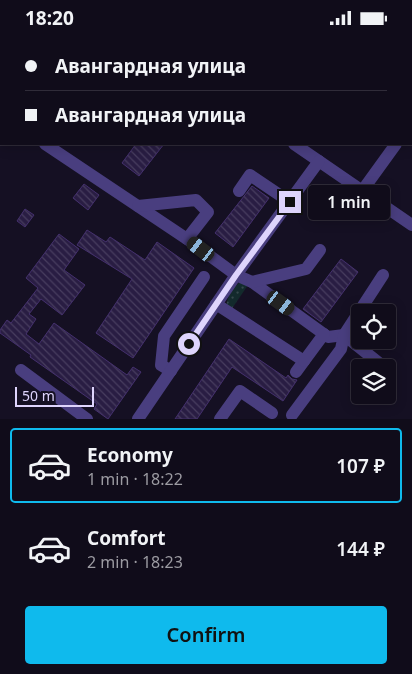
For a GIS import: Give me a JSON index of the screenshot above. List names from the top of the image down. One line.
{"scale_bar":"50 m","page":{"status":"18:20","banner":["Авангардная улица","Авангардная улица"],"bubble":"1 min","scale":"50 m","list":[{"name":"Economy","note":"1 min · 18:22","value":"107 ₽"},{"name":"Comfort","note":"2 min · 18:23","value":"144 ₽"}],"buttons":"Confirm"}}
